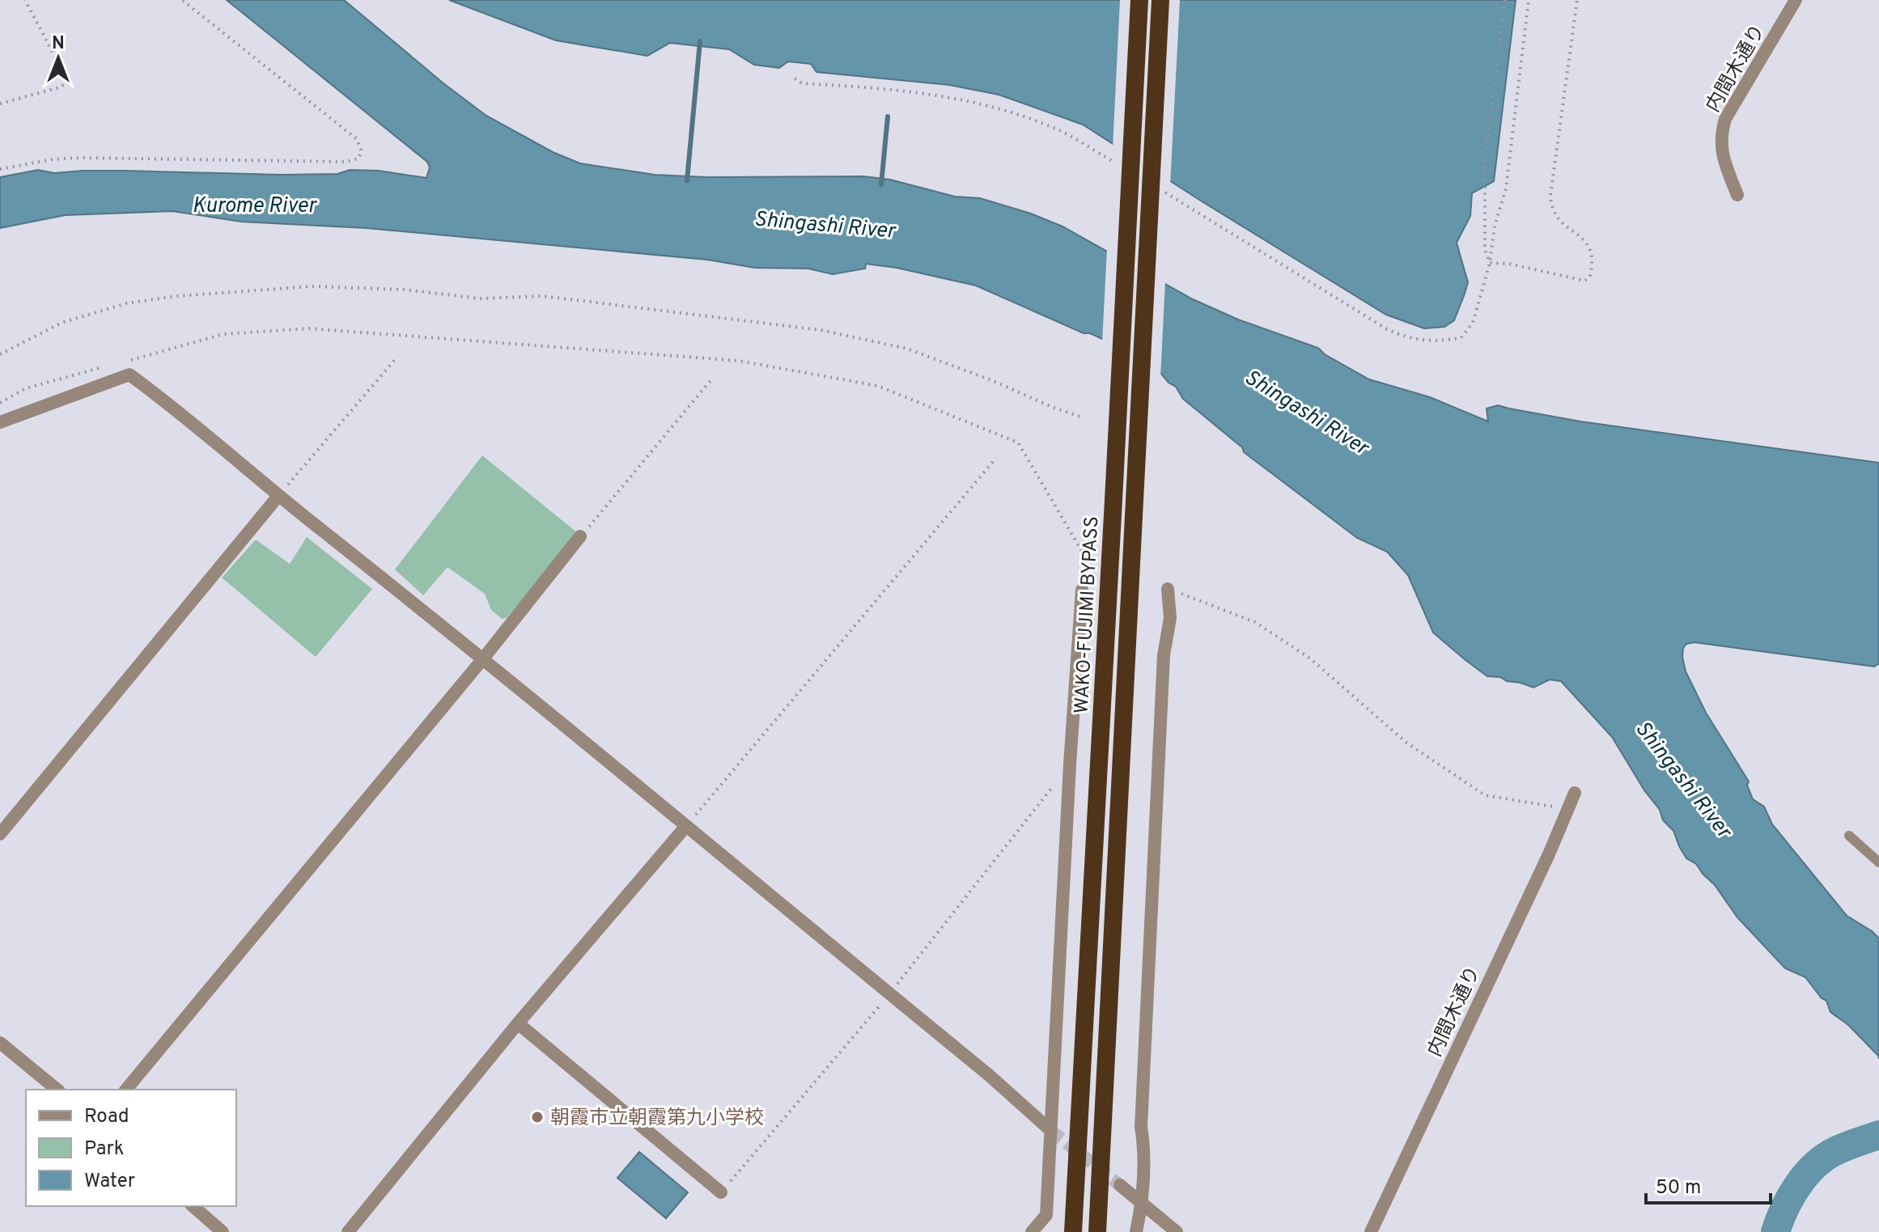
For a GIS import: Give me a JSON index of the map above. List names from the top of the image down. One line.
{"streets":{"highway":["WAKO-FUJIMI BYPASS"],"street":["内間木通り"]},"water":["Kurome River","Shingashi River"],"places":["朝霞市立朝霞第九小学校"],"legend":["Road","Park","Water"],"scale_bar":"50 m","north":"top"}
